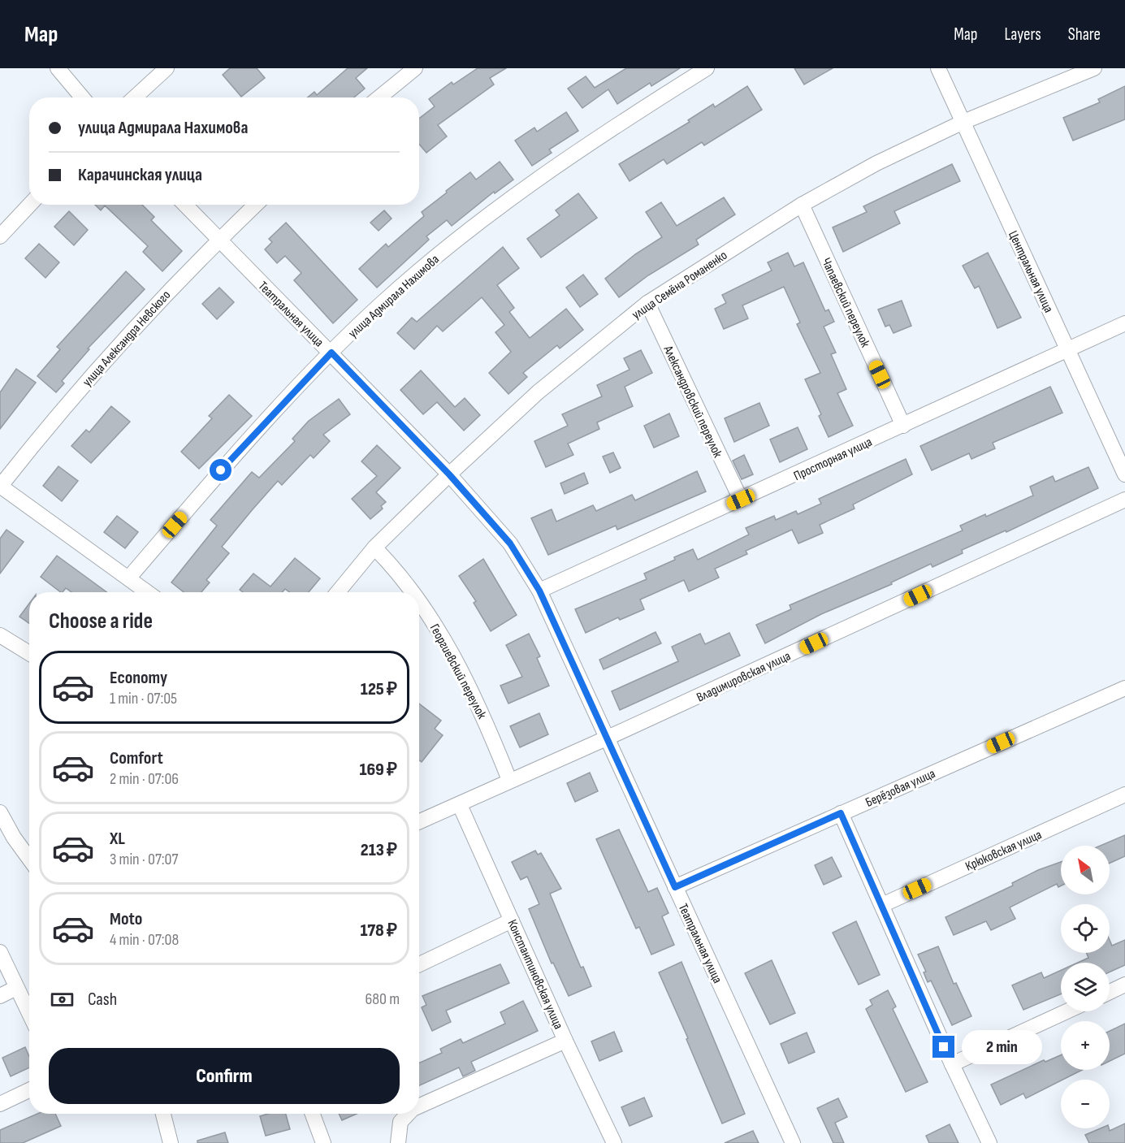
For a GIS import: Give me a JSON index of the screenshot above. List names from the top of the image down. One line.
{"streets":{"street":["Центральная улица","улица Семёна Романенко","улица Адмирала Нахимова","Чапаевский переулок","Театральная улица","улица Александра Невского","Александровский переулок","Просторная улица","Георгиевский переулок","Владимировская улица","Берёзовая улица","Крюковская улица","Константиновская улица"]},"crossings":[["Центральная улица","улица Семёна Романенко"],["Центральная улица","Просторная улица"],["улица Семёна Романенко","Чапаевский переулок"],["улица Семёна Романенко","Театральная улица"],["улица Семёна Романенко","Александровский переулок"],["улица Семёна Романенко","Георгиевский переулок"],["улица Адмирала Нахимова","Театральная улица"],["Чапаевский переулок","Просторная улица"],["Театральная улица","улица Александра Невского"],["Театральная улица","Просторная улица"],["Театральная улица","Владимировская улица"],["Театральная улица","Берёзовая улица"],["Александровский переулок","Просторная улица"],["Георгиевский переулок","Владимировская улица"],["Владимировская улица","Константиновская улица"]],"north":"top left","page":{"header":"Map","nav":["Map","Layers","Share"],"banner":["улица Адмирала Нахимова","Карачинская улица"],"heading":"Choose a ride","list":[{"name":"Economy","note":"1 min · 07:05","value":"125 ₽"},{"name":"Comfort","note":"2 min · 07:06","value":"169 ₽"},{"name":"XL","note":"3 min · 07:07","value":"213 ₽"},{"name":"Moto","note":"4 min · 07:08","value":"178 ₽"}],"map_buttons":["+","−"],"pay":["Cash","680 m"],"bubble":"2 min","buttons":"Confirm"}}
